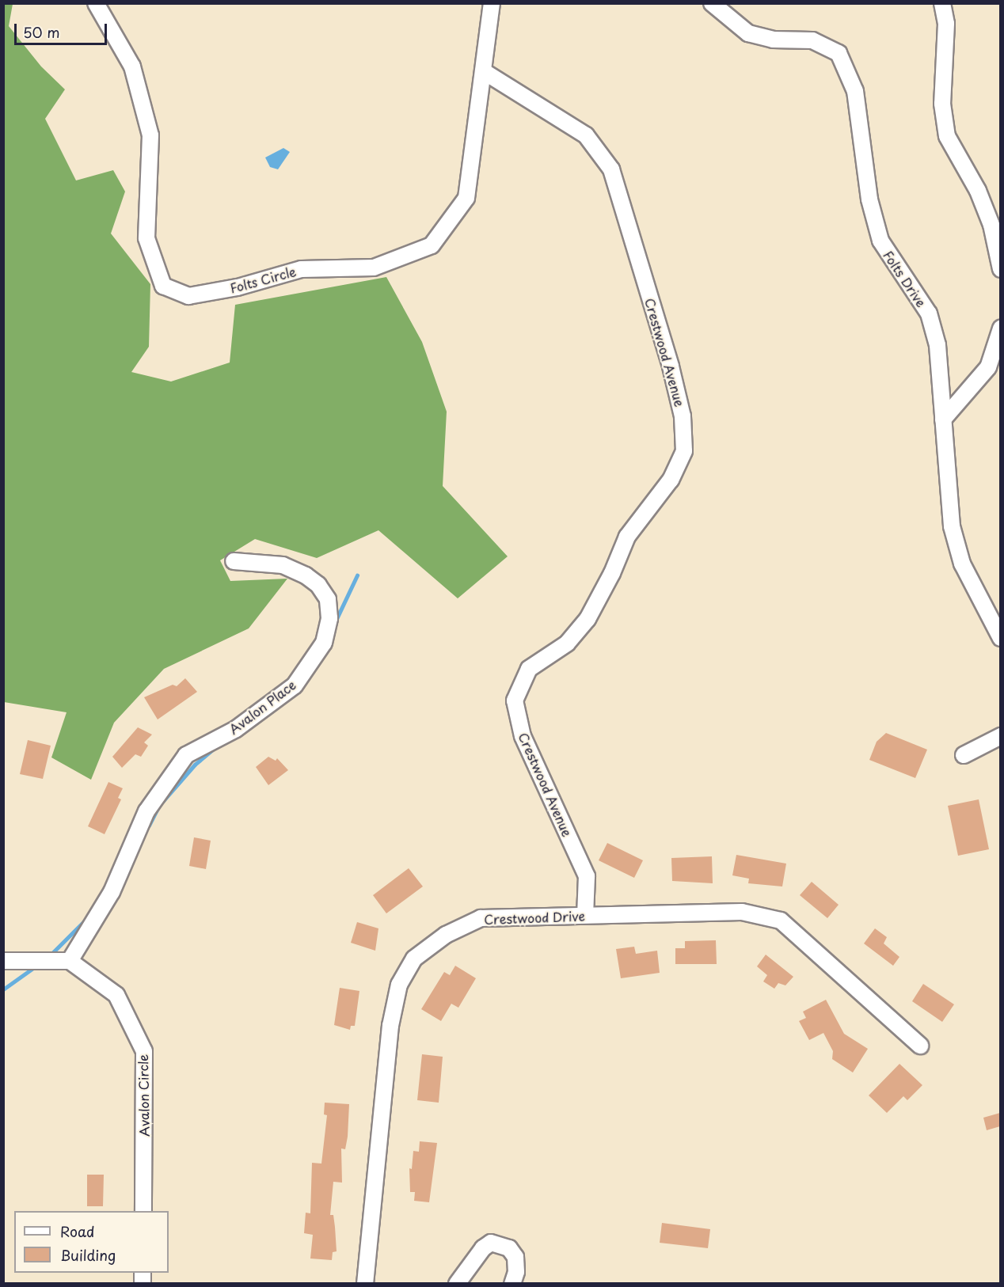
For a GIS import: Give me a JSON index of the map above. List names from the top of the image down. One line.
{"streets":{"street":["Folts Drive","Folts Circle","Crestwood Avenue","Avalon Place","Crestwood Drive","Avalon Circle"]},"crossings":[["Folts Circle","Crestwood Avenue"],["Crestwood Avenue","Crestwood Drive"],["Avalon Place","Avalon Circle"]],"legend":["Road","Building"],"scale_bar":"50 m"}
